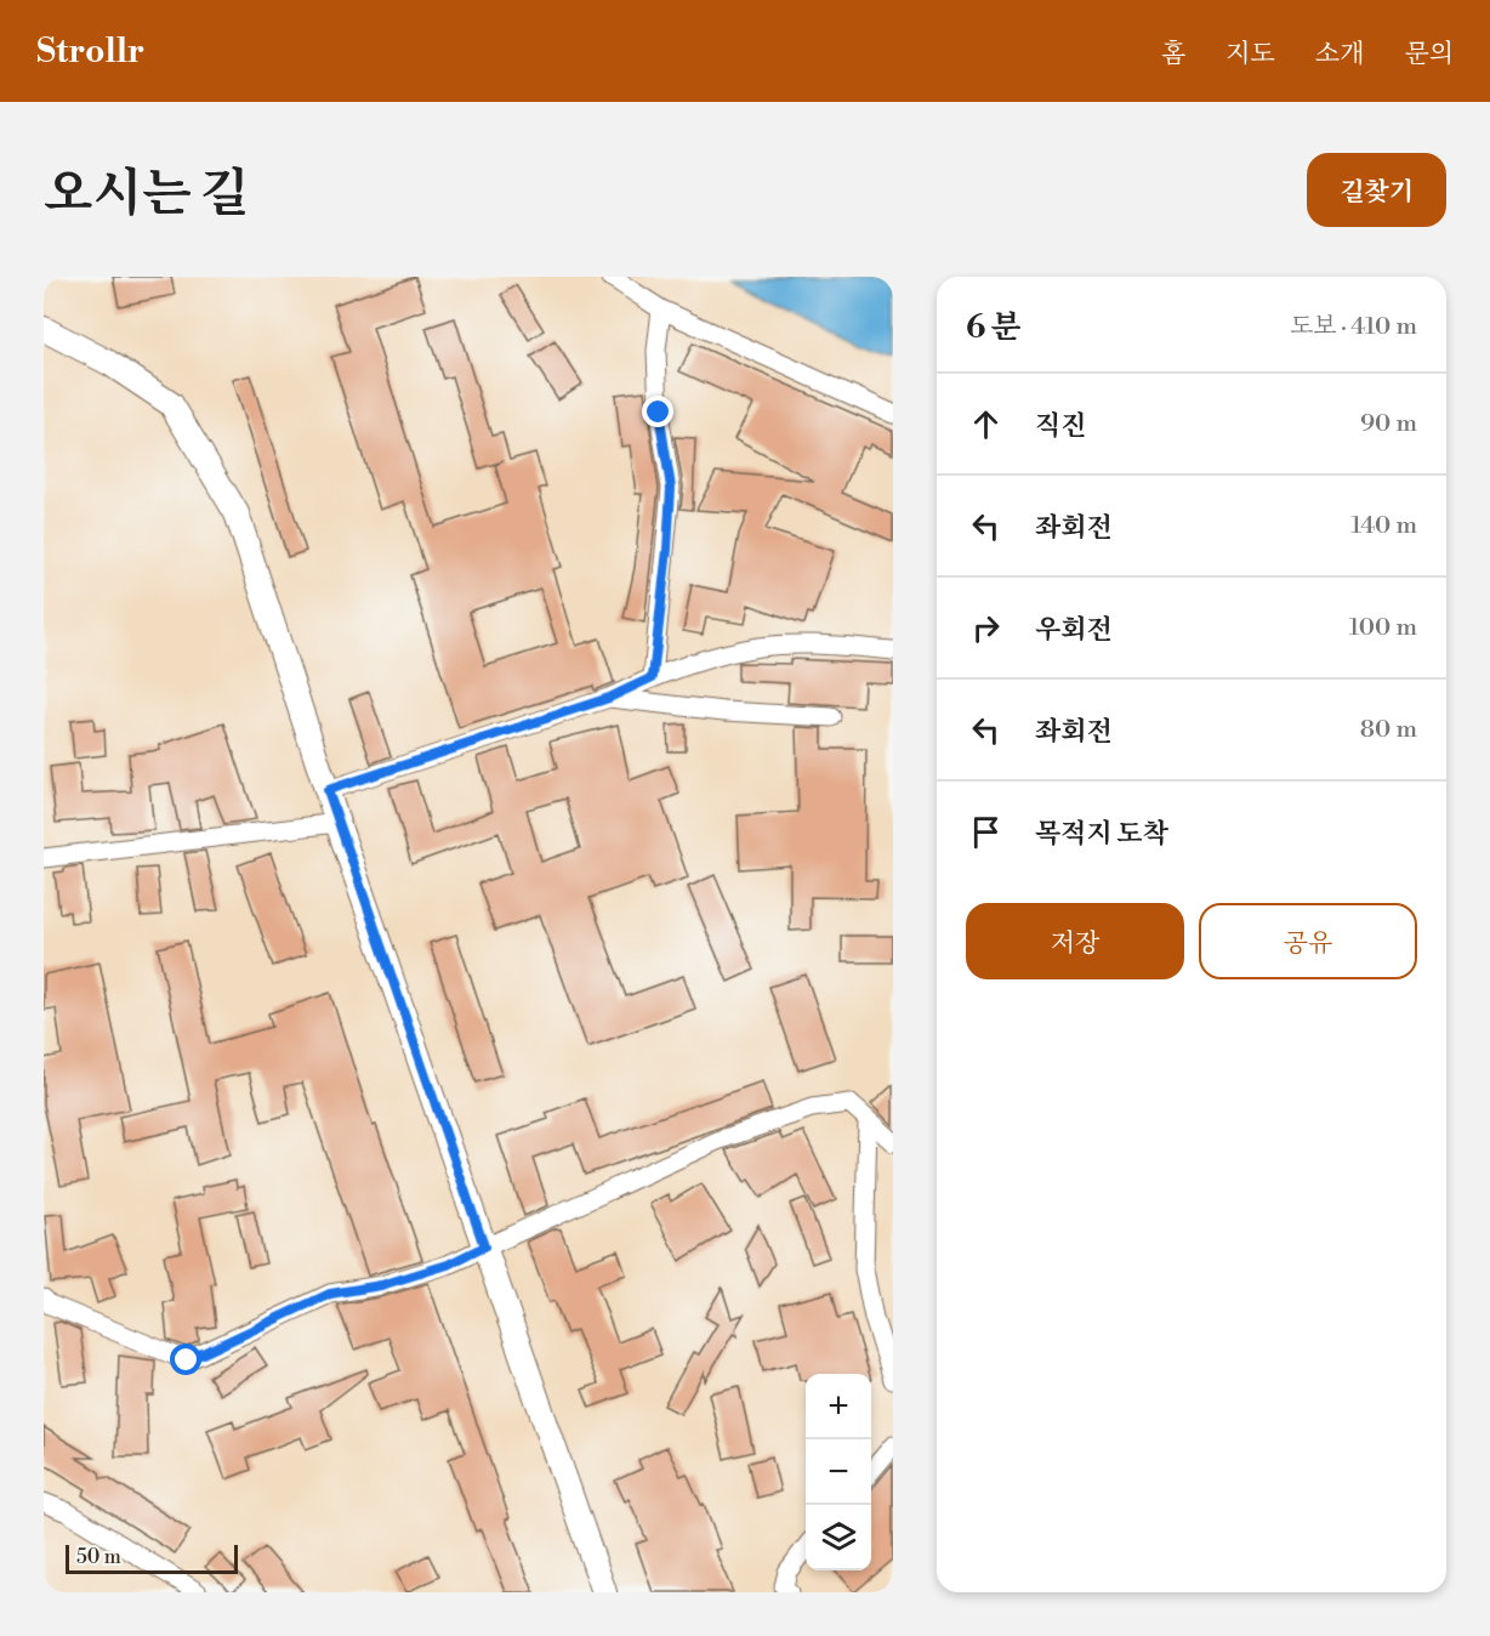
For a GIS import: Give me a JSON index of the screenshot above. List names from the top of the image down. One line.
{"scale_bar":"50 m","page":{"header":"Strollr","nav":["홈","지도","소개","문의"],"title":"오시는 길","buttons":["길찾기",["저장","공유"]],"heading":["6 분","도보 · 410 m"],"list":[["직진","90 m"],["좌회전","140 m"],["우회전","100 m"],["좌회전","80 m"],"목적지 도착"],"map_buttons":["+","−"],"scale":"50 m"}}
